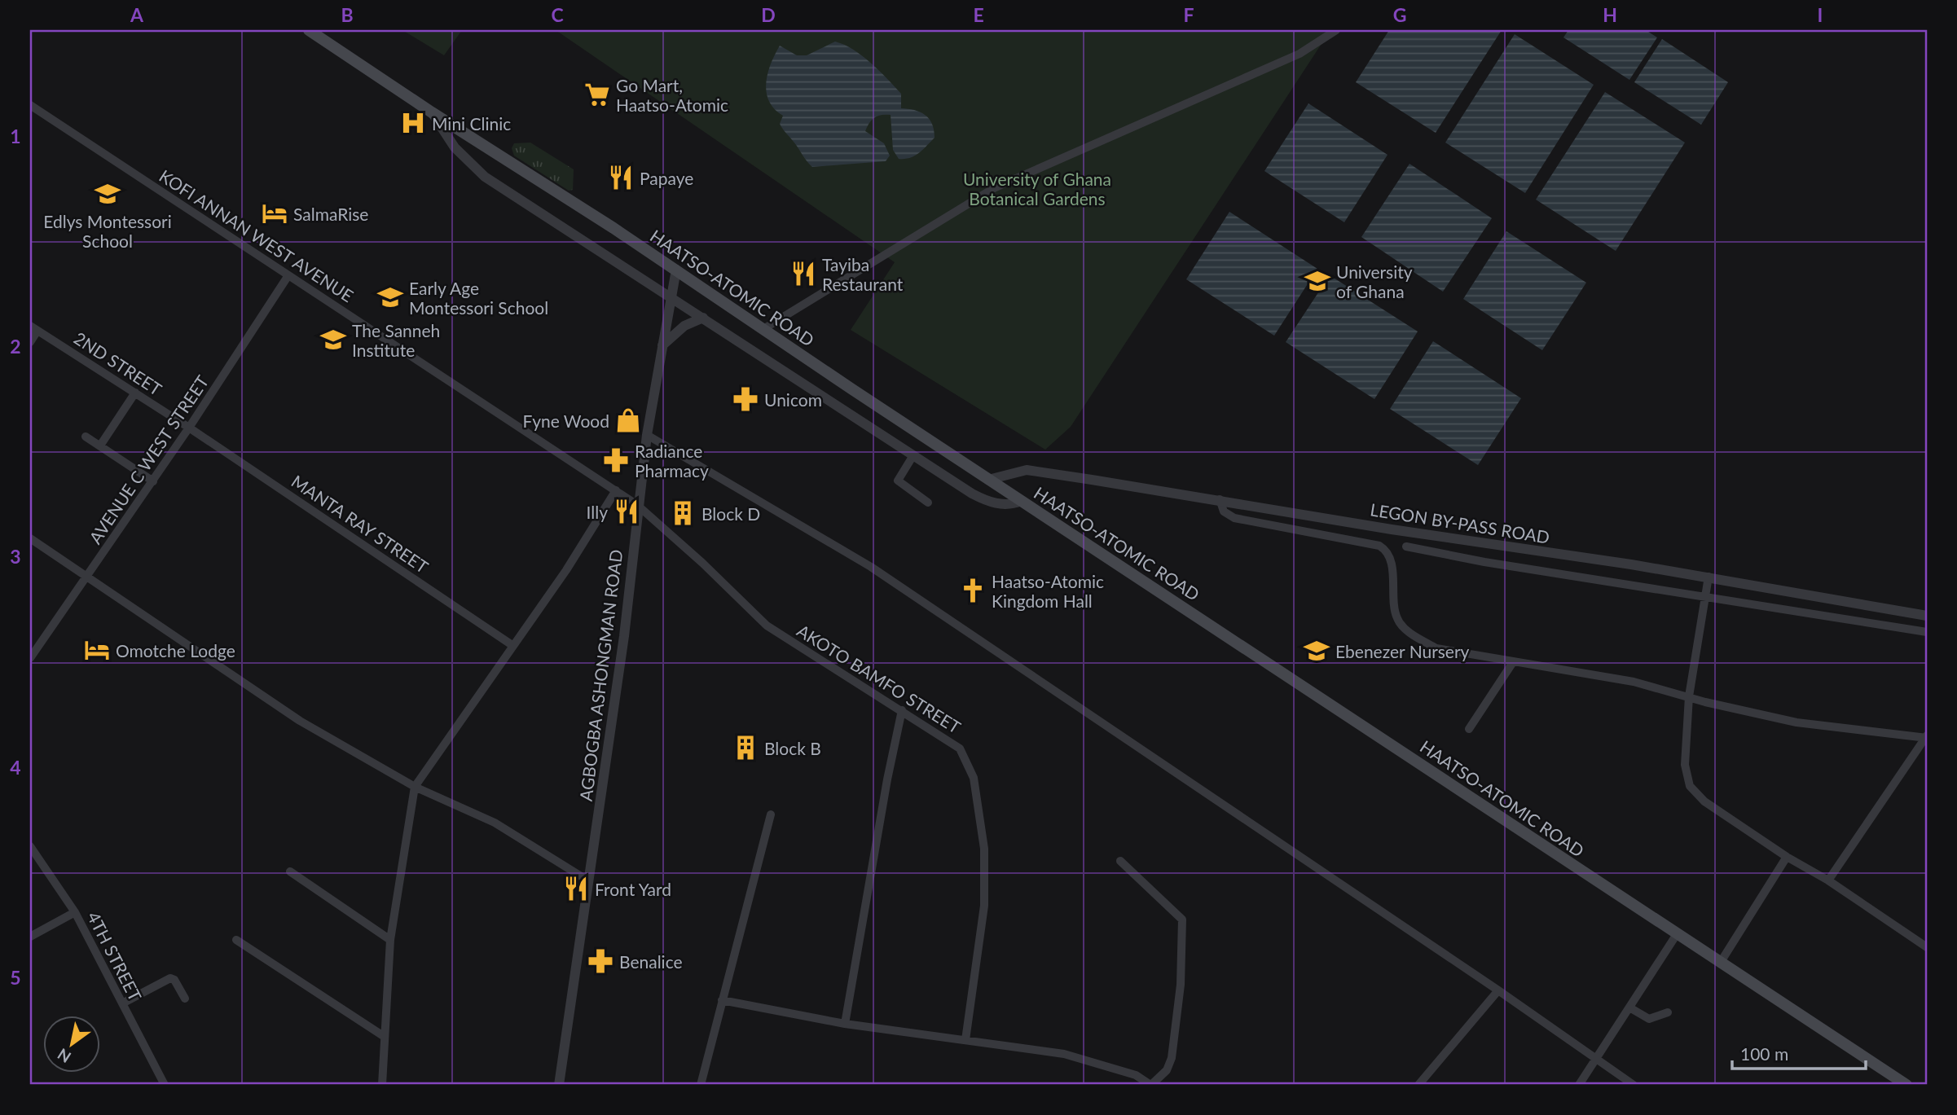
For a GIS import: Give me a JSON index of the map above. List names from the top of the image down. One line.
{"streets":{"main road":["HAATSO-ATOMIC ROAD"],"street":["KOFI ANNAN WEST AVENUE","2ND STREET","AVENUE C WEST STREET","LEGON BY-PASS ROAD","MANTA RAY STREET","AGBOGBA ASHONGMAN ROAD","AKOTO BAMFO STREET","4TH STREET"]},"crossings":[["KOFI ANNAN WEST AVENUE","AVENUE C WEST STREET"],["KOFI ANNAN WEST AVENUE","AGBOGBA ASHONGMAN ROAD"],["KOFI ANNAN WEST AVENUE","AKOTO BAMFO STREET"],["HAATSO-ATOMIC ROAD","LEGON BY-PASS ROAD"],["HAATSO-ATOMIC ROAD","AGBOGBA ASHONGMAN ROAD"],["2ND STREET","AVENUE C WEST STREET"],["2ND STREET","MANTA RAY STREET"],["AVENUE C WEST STREET","MANTA RAY STREET"],["AGBOGBA ASHONGMAN ROAD","AKOTO BAMFO STREET"]],"parks":["University of Ghana Botanical Gardens"],"places":{"supermarket":["Go Mart, Haatso-Atomic"],"hospital":["Mini Clinic"],"restaurant":["Papaye","Tayiba Restaurant","Illy","Front Yard"],"school or university":["Edlys Montessori School","University of Ghana","Early Age Montessori School","The Sanneh Institute","Ebenezer Nursery"],"hotel":["SalmaRise","Omotche Lodge"],"pharmacy":["Unicom","Radiance Pharmacy","Benalice"],"shop":["Fyne Wood"],"building":["Block D","Block B"],"church":["Haatso-Atomic Kingdom Hall"]},"scale_bar":"100 m","north":"bottom left","grid":{"columns":["A","B","C","D","E","F","G","H","I"],"rows":["1","2","3","4","5"]}}
